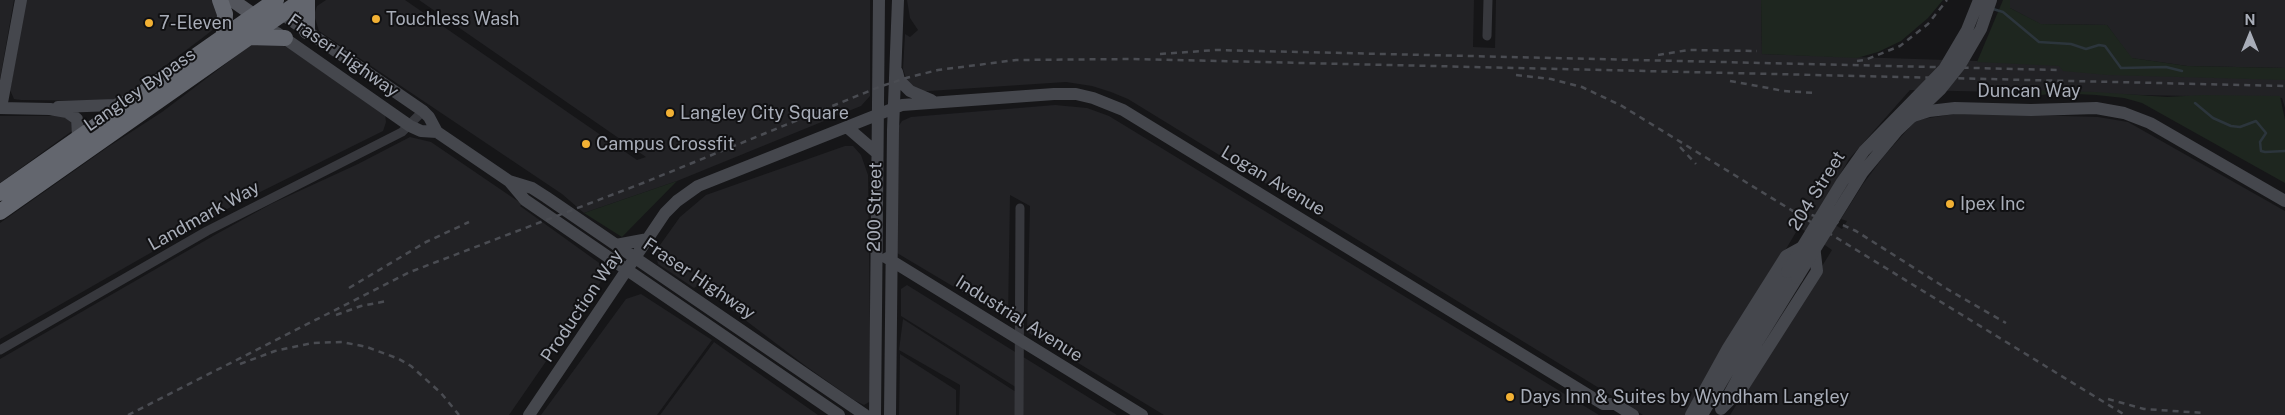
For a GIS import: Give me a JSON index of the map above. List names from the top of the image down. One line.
{"streets":{"highway":["Langley Bypass"],"main road":["Fraser Highway","Duncan Way","Logan Avenue","204 Street","200 Street","Production Way","Industrial Avenue"],"street":["Landmark Way"]},"crossings":[["Fraser Highway","Langley Bypass"],["Fraser Highway","Landmark Way"],["Fraser Highway","Production Way"],["Logan Avenue","200 Street"],["Logan Avenue","Production Way"],["200 Street","Production Way"],["200 Street","Industrial Avenue"]],"places":["Touchless Wash","7-Eleven","Langley City Square","Campus Crossfit","Ipex Inc","Days Inn & Suites by Wyndham Langley"],"north":"top"}
